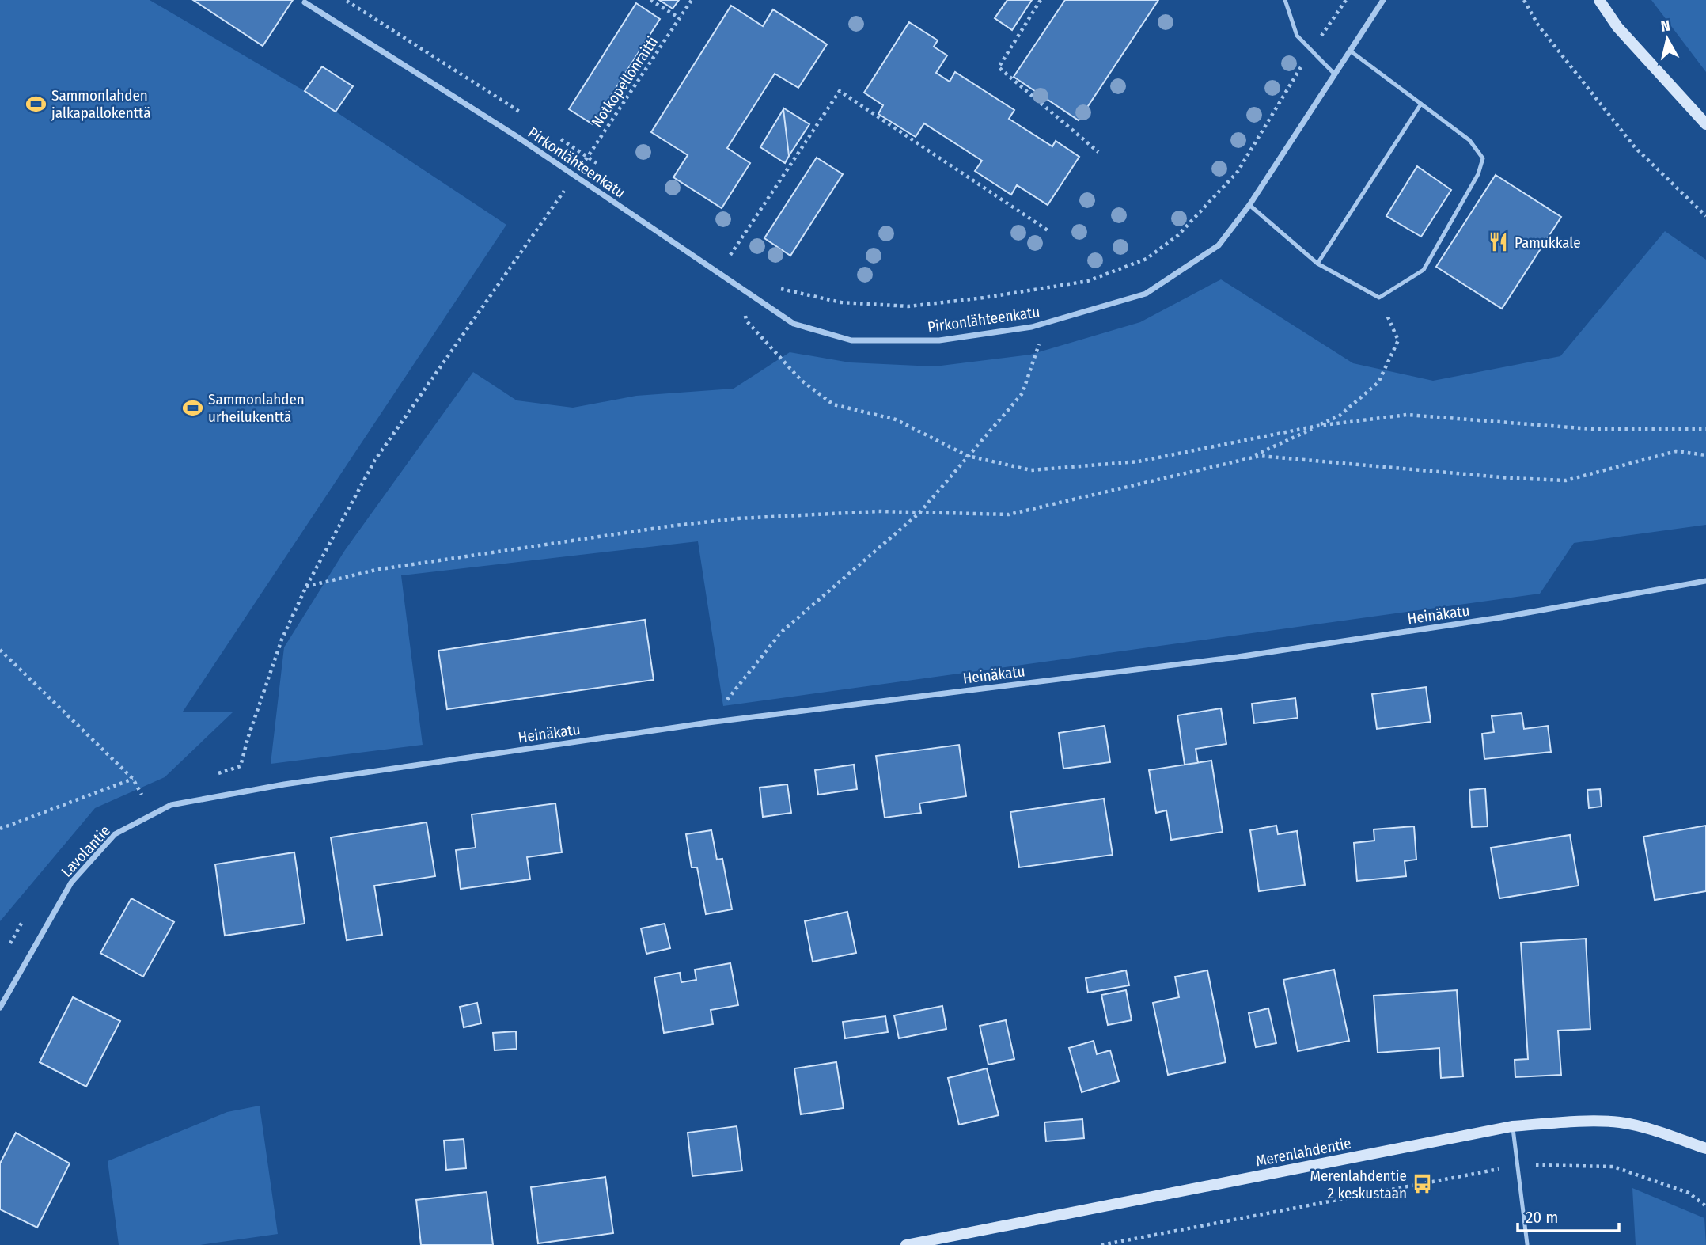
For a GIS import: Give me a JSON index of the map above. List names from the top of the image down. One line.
{"streets":{"main road":["Merenlahdentie"],"street":["Pirkonlähteenkatu","Heinäkatu","Lavolantie"],"path":["Notkopellonraitti"]},"crossings":[["Notkopellonraitti","Pirkonlähteenkatu"],["Heinäkatu","Lavolantie"]],"places":{"sports":["Sammonlahden jalkapallokenttä","Sammonlahden urheilukenttä"],"restaurant":["Pamukkale"],"bus stop":["Merenlahdentie 2 keskustaan"]},"scale_bar":"20 m","north":"top"}
